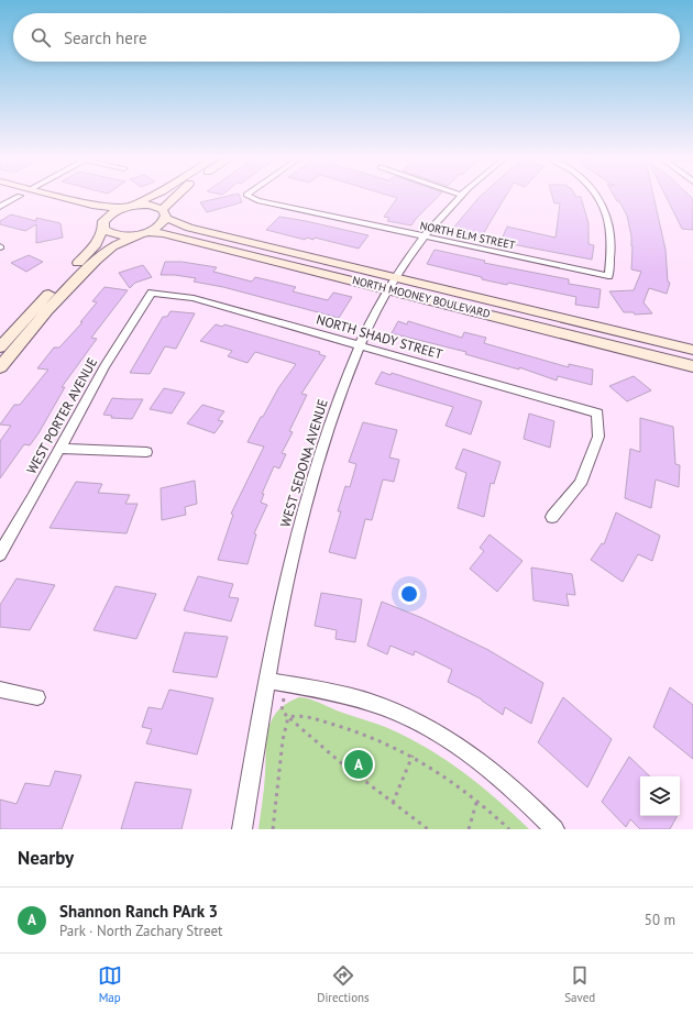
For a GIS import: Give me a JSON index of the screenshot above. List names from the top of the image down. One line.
{"streets":{"street":["NORTH ELM STREET","NORTH MOONEY BOULEVARD","NORTH SHADY STREET","WEST PORTER AVENUE","WEST SEDONA AVENUE"]},"crossings":[["NORTH ELM STREET","WEST SEDONA AVENUE"],["NORTH MOONEY BOULEVARD","WEST SEDONA AVENUE"],["NORTH SHADY STREET","WEST PORTER AVENUE"],["NORTH SHADY STREET","WEST SEDONA AVENUE"]],"page":{"search":"Search here","pins":"A","heading":"Nearby","list":[{"mark":"A","name":"Shannon Ranch PArk 3","note":"Park · North Zachary Street","value":"50 m"}],"nav":["Map","Directions","Saved"]}}
